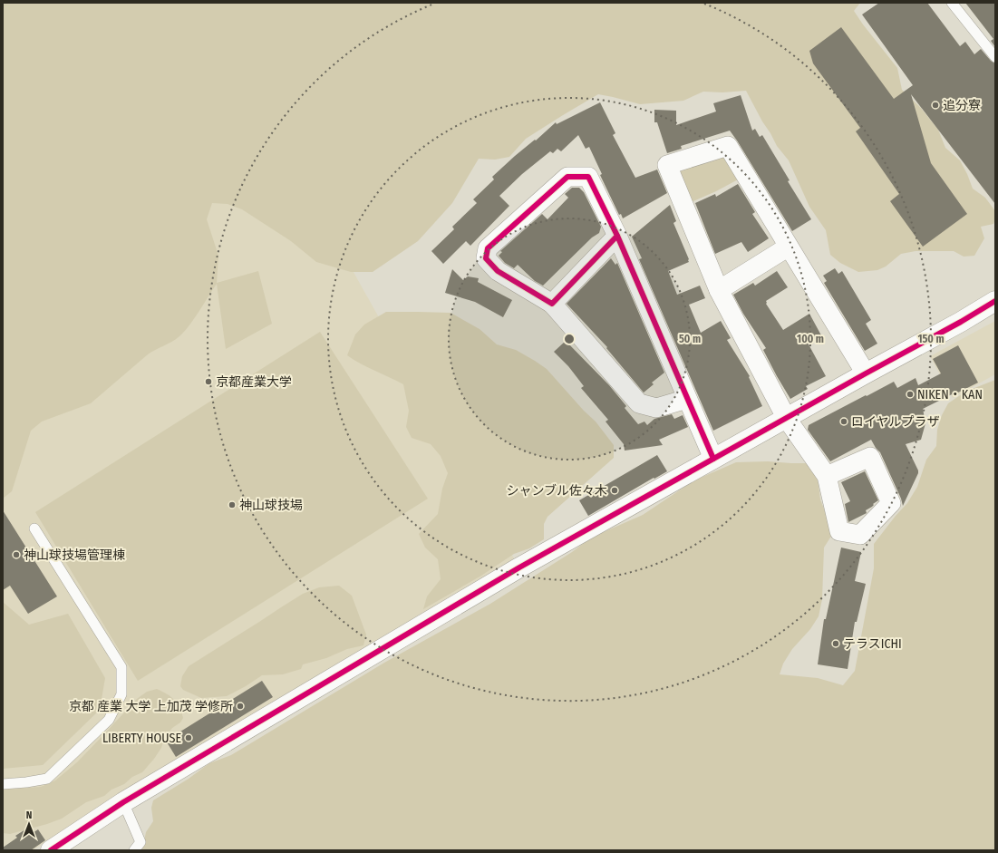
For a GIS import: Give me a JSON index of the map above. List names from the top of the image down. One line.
{"places":["追分寮","京都産業大学","NIKEN・KAN","ロイヤルプラザ","シャンブル佐々木","神山球技場","神山球技場管理棟","テラスICHI","京都 産業 大学 上加茂 学修所","LIBERTY HOUSE"],"north":"top","rings":["50 m","100 m","150 m"]}
